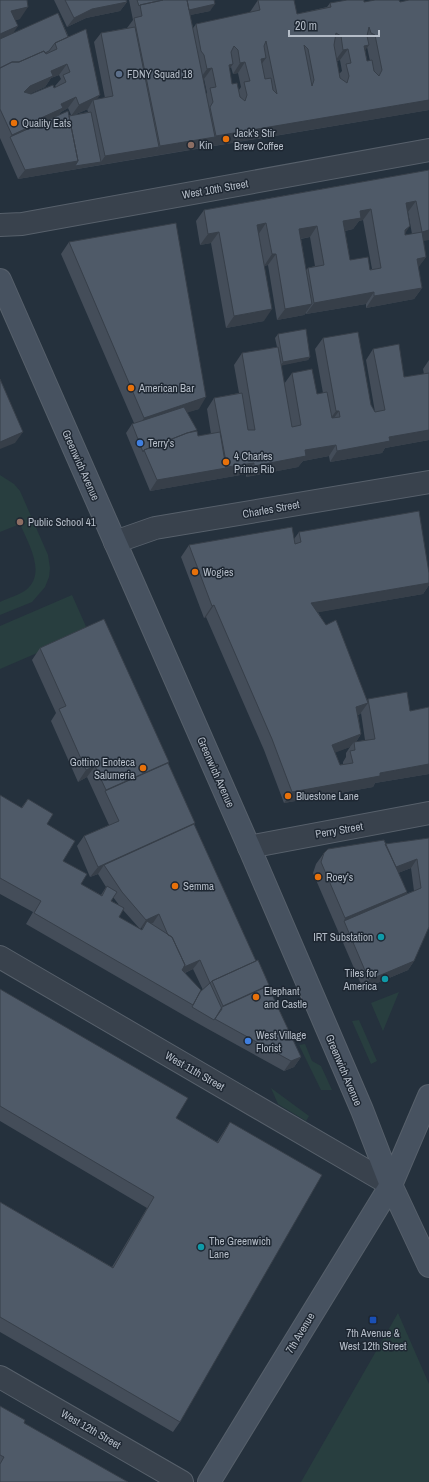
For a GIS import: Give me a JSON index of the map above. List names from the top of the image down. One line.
{"streets":{"main road":["Greenwich Avenue","7th Avenue"],"street":["West 10th Street","Charles Street","Perry Street","West 11th Street","West 12th Street"]},"crossings":[["Greenwich Avenue","Charles Street"],["Greenwich Avenue","Perry Street"],["Greenwich Avenue","West 11th Street"],["Greenwich Avenue","7th Avenue"],["West 11th Street","7th Avenue"]],"places":{"other":["FDNY Squad 18","Quality Eats","Jack's Stir Brew Coffee","Kin","American Bar","Terry's","4 Charles Prime Rib","Public School 41","Wogies","Gottino Enoteca Salumeria","Bluestone Lane","Roey's","Semma","IRT Substation","Tiles for America","Elephant and Castle","West Village Florist","The Greenwich Lane"],"transit":["7th Avenue & West 12th Street"]},"scale_bar":"20 m"}
